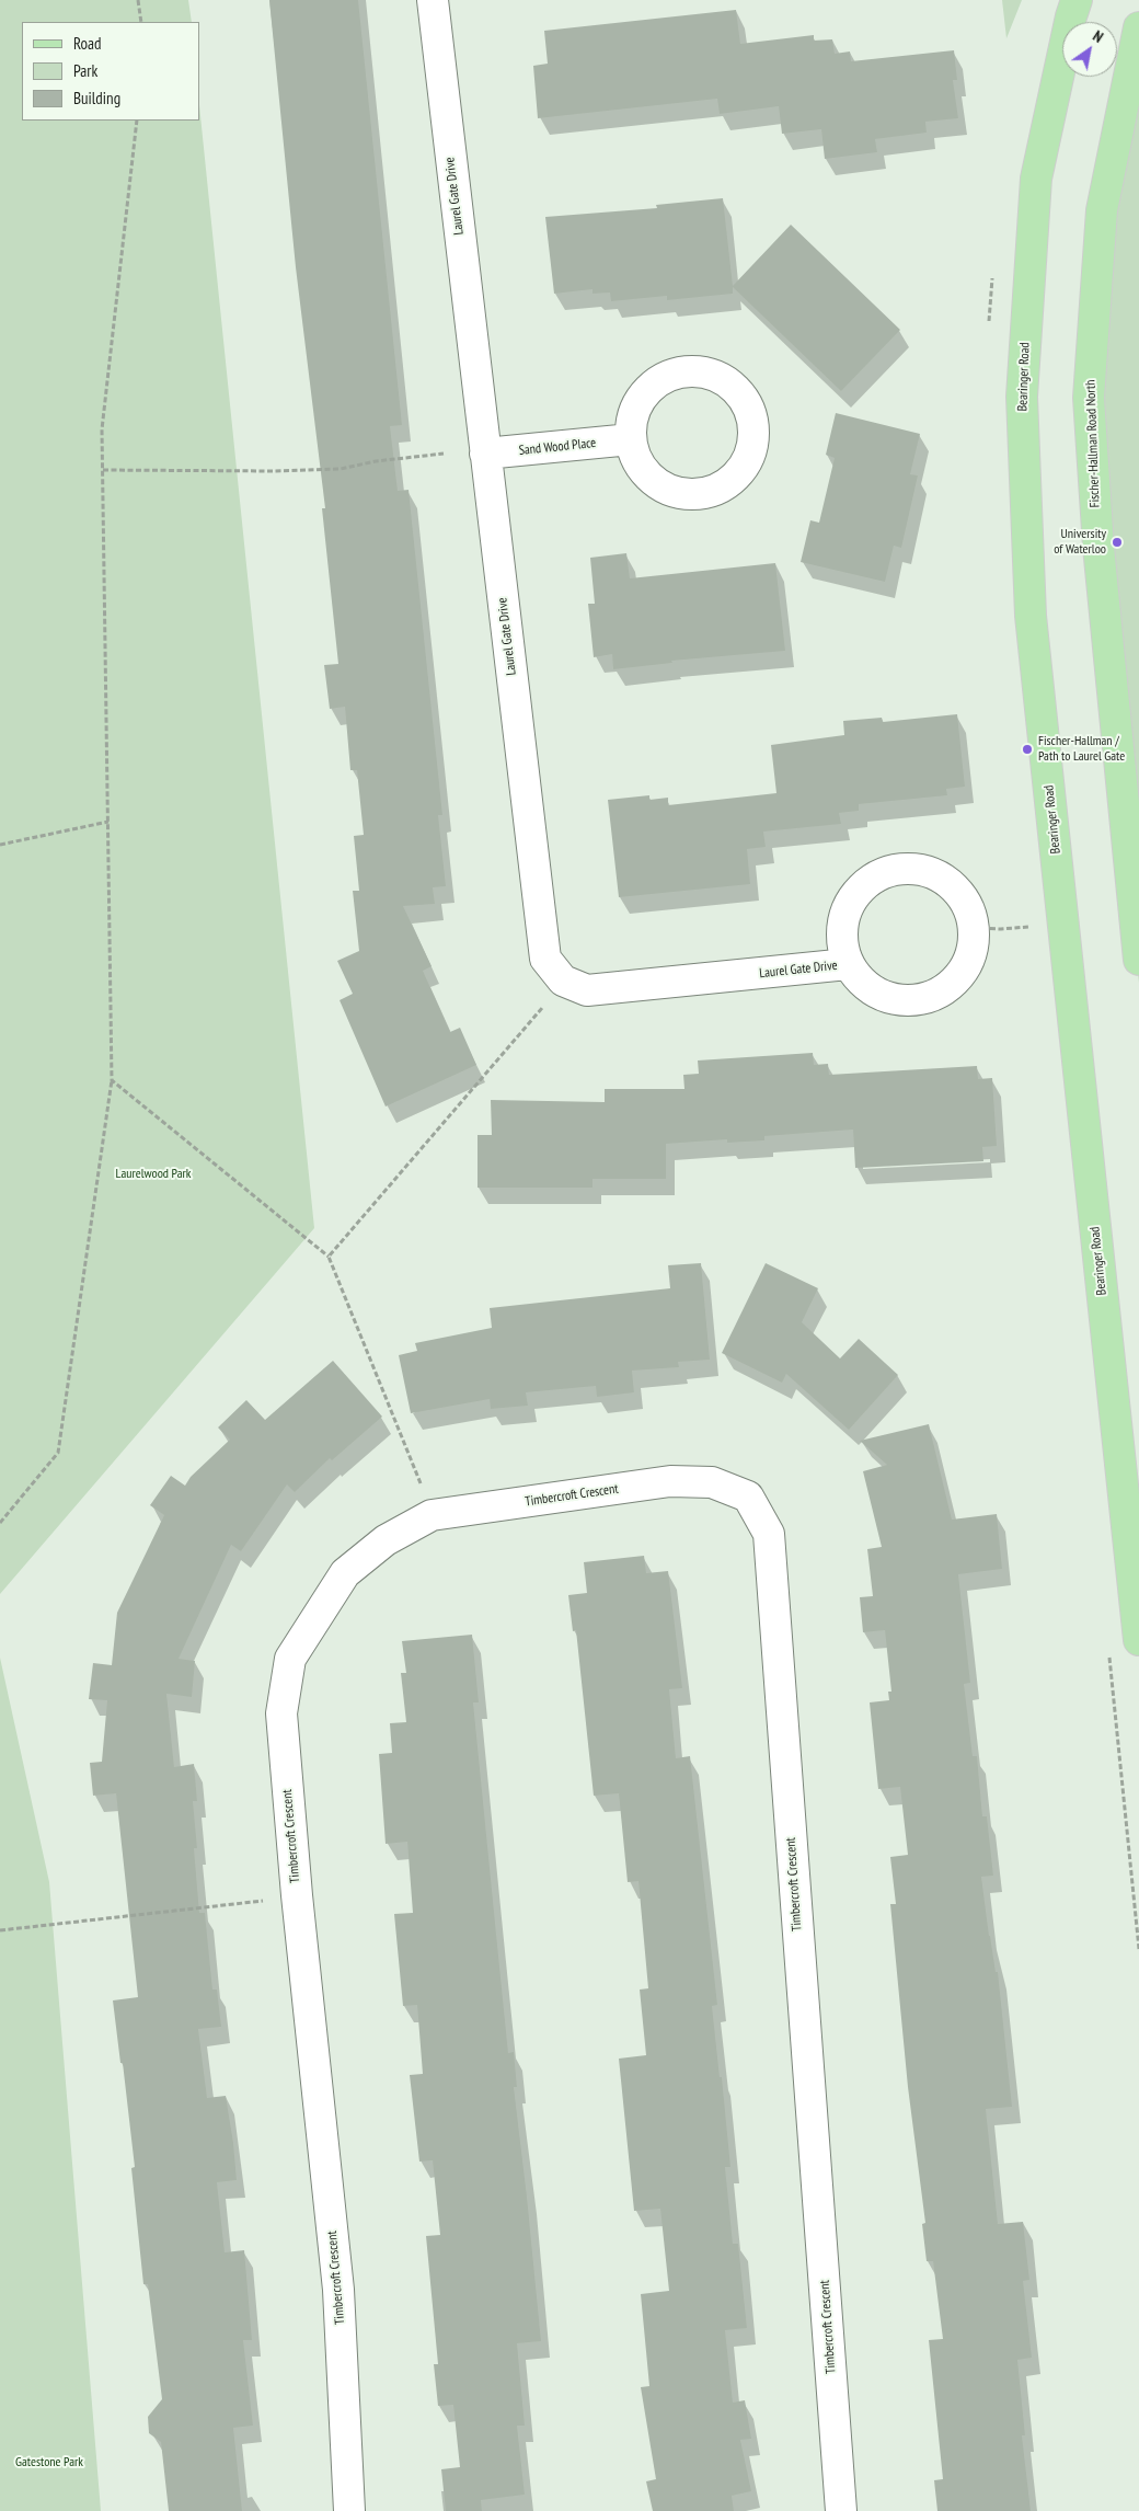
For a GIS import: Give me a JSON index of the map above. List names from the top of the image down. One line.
{"streets":{"main road":["Bearinger Road","Fischer-Hallman Road North"],"street":["Laurel Gate Drive","Sand Wood Place","Timbercroft Crescent"]},"crossings":[["Laurel Gate Drive","Sand Wood Place"]],"parks":["Laurelwood Park","Gatestone Park"],"places":["University of Waterloo","Fischer-Hallman / Path to Laurel Gate"],"legend":["Road","Park","Building"],"north":"top right"}
